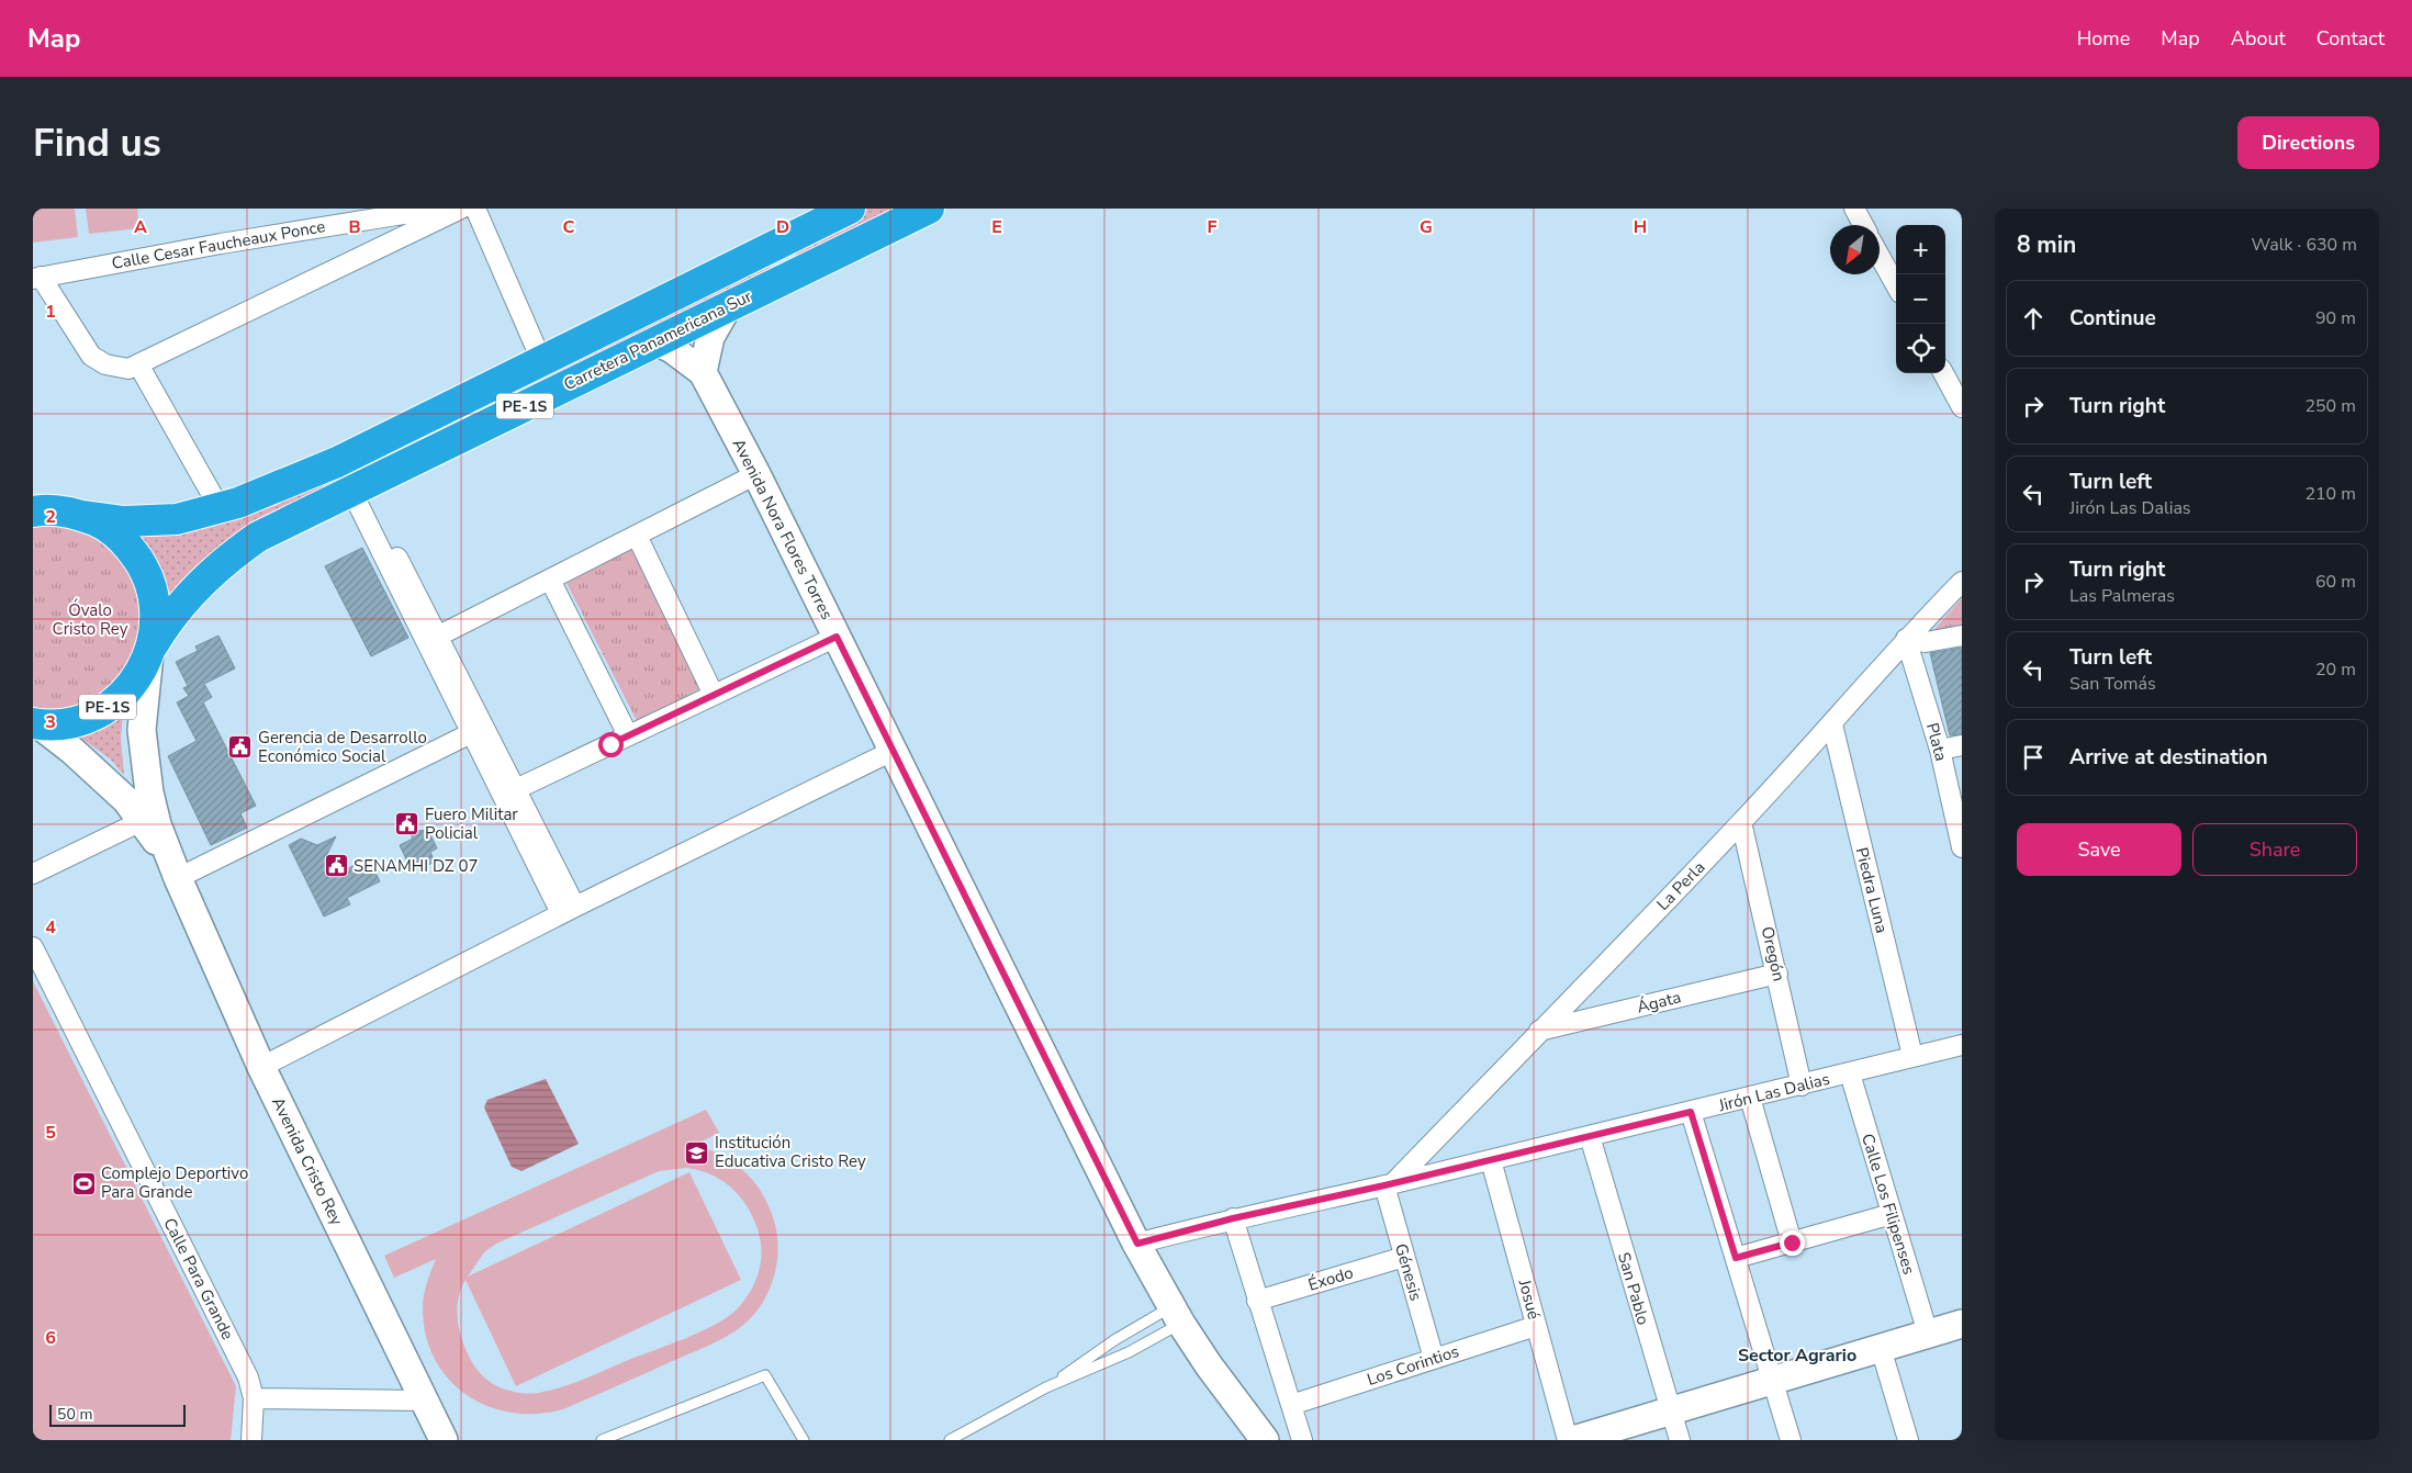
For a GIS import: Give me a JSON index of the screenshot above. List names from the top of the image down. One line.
{"streets":{"highway":["Carretera Panamericana Sur","PE-1S"],"street":["Calle Cesar Faucheaux Ponce","Avenida Nora Flores Torres","Plata","La Perla","Piedra Luna","Oregón","Ágata","Jirón Las Dalias","Avenida Cristo Rey","Calle Los Filipenses","Génesis","Calle Para Grande","Éxodo","San Pablo","Josué","Los Corintios"]},"crossings":[["Carretera Panamericana Sur","PE-1S"],["Carretera Panamericana Sur","Avenida Nora Flores Torres"],["Carretera Panamericana Sur","Avenida Cristo Rey"],["PE-1S","Avenida Cristo Rey"],["Avenida Nora Flores Torres","Jirón Las Dalias"],["Plata","La Perla"],["La Perla","Piedra Luna"],["La Perla","Oregón"],["La Perla","Ágata"],["La Perla","Jirón Las Dalias"],["La Perla","Génesis"],["Piedra Luna","Jirón Las Dalias"],["Oregón","Ágata"],["Oregón","Jirón Las Dalias"],["Jirón Las Dalias","Calle Los Filipenses"],["Jirón Las Dalias","Génesis"],["Jirón Las Dalias","San Pablo"],["Jirón Las Dalias","Josué"],["Génesis","Éxodo"],["Génesis","Los Corintios"],["Josué","Los Corintios"]],"districts":["Sector Agrario"],"parks":["Óvalo Cristo Rey"],"places":{"public building":["Gerencia de Desarrollo Económico Social","Fuero Militar Policial","SENAMHI DZ 07"],"school or university":["Institución Educativa Cristo Rey"],"sports":["Complejo Deportivo Para Grande"]},"scale_bar":"50 m","north":"bottom left","page":{"header":"Map","nav":["Home","Map","About","Contact"],"buttons":["Directions",["Save","Share"]],"title":"Find us","heading":["8 min","Walk · 630 m"],"map_buttons":["+","−"],"list":[["Continue","90 m"],["Turn right","250 m"],["Turn left","Jirón Las Dalias","210 m"],["Turn right","Las Palmeras","60 m"],["Turn left","San Tomás","20 m"],"Arrive at destination"],"scale":"50 m"},"grid":{"columns":["A","B","C","D","E","F","G","H"],"rows":["1","2","3","4","5","6"]}}
